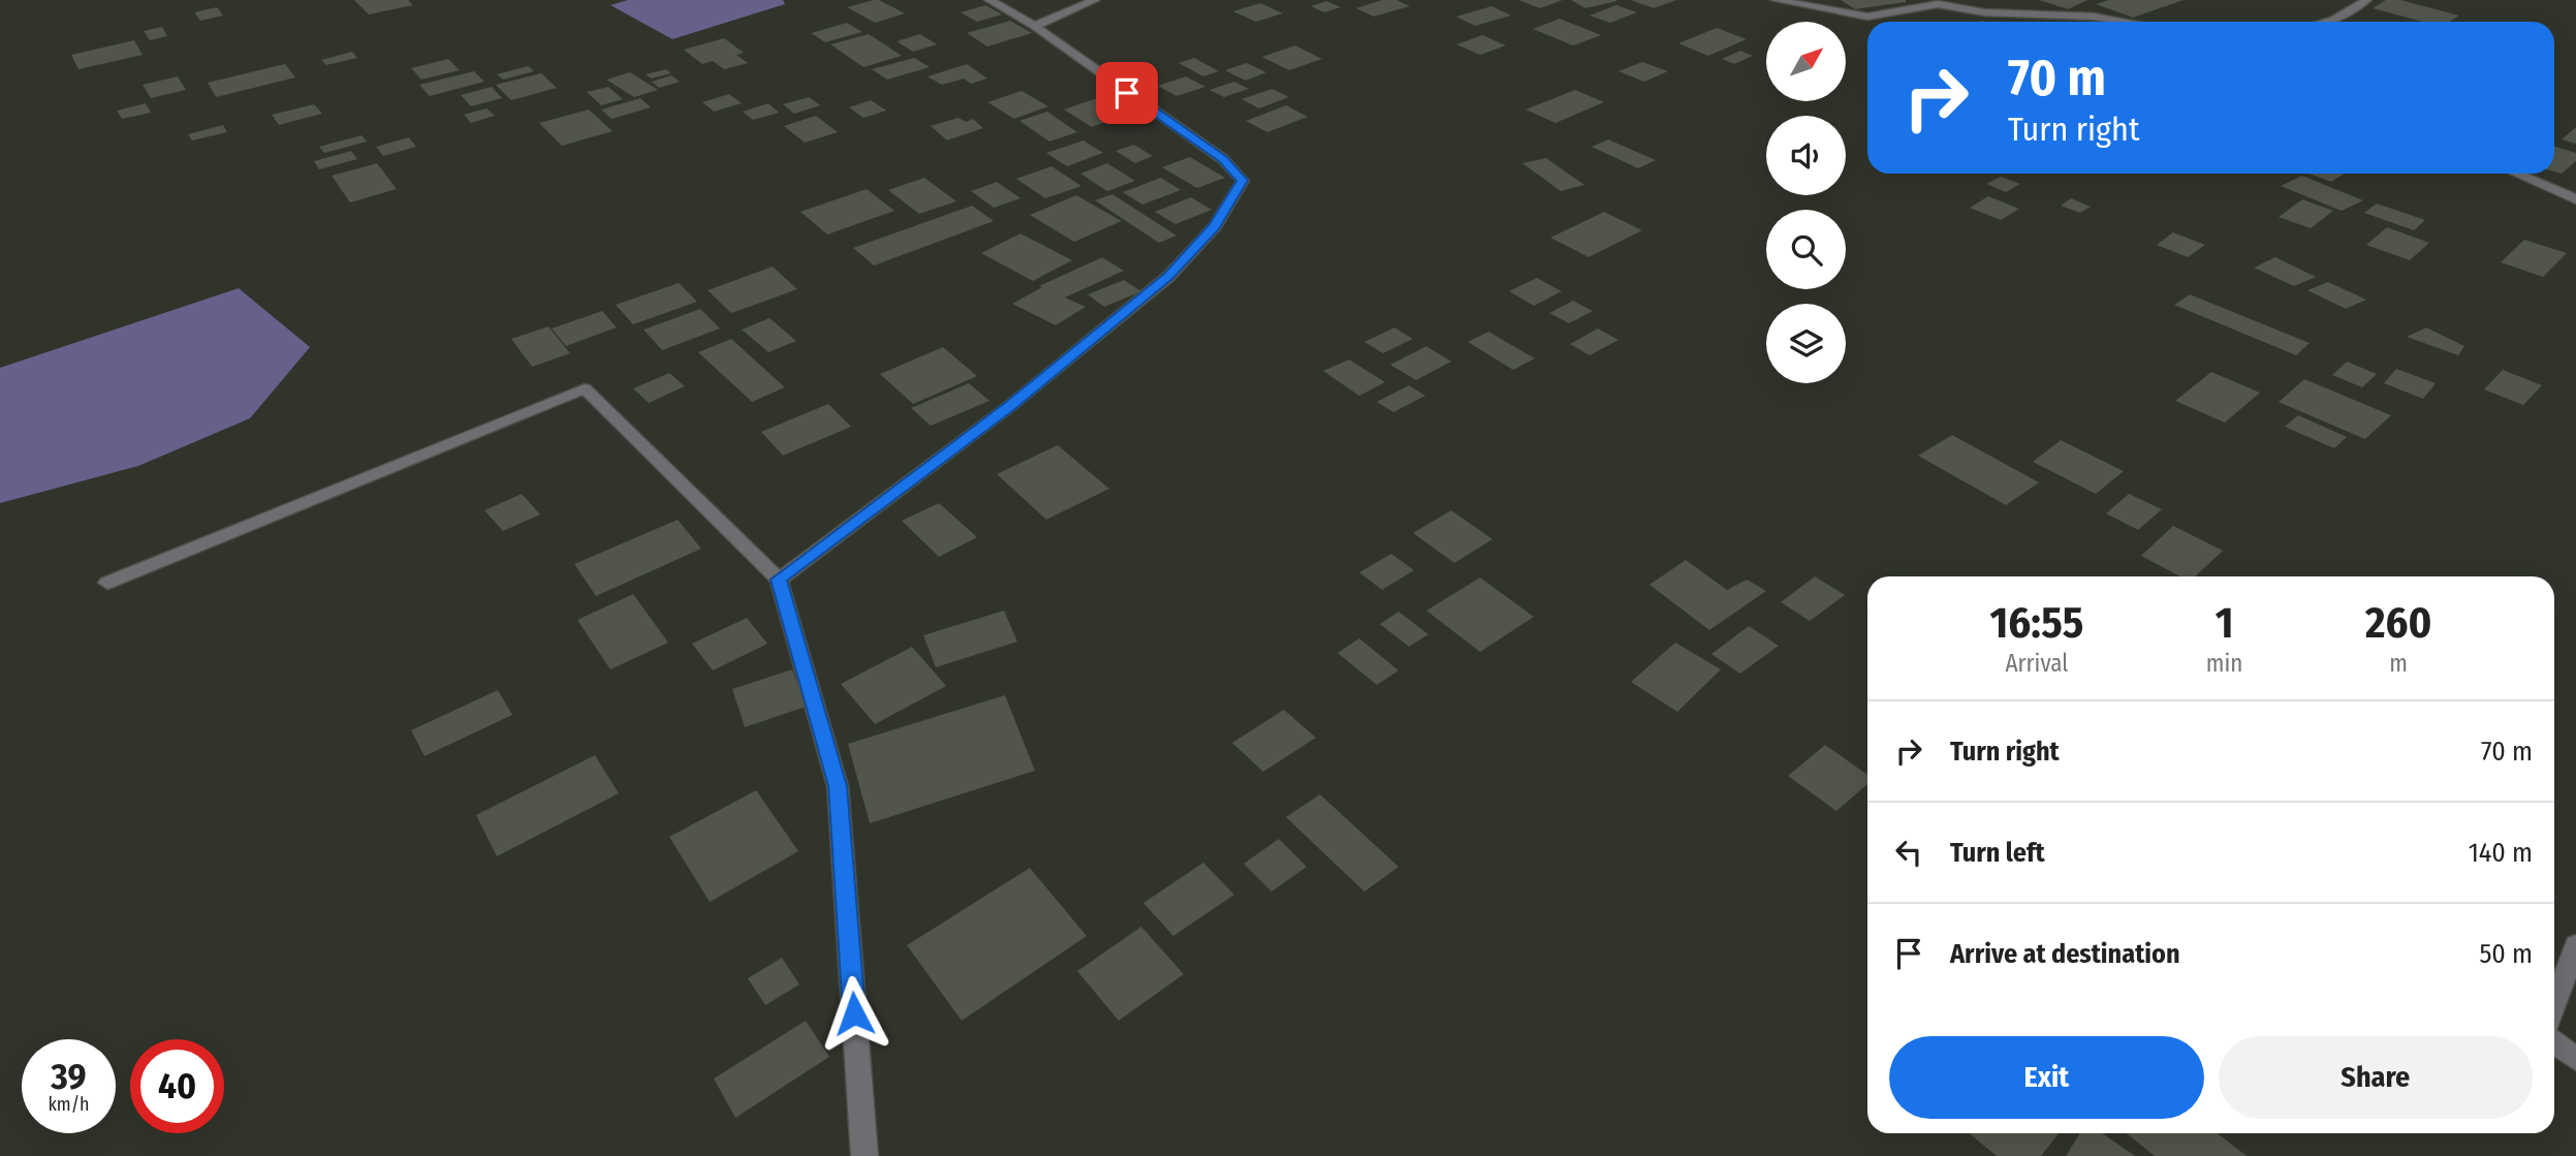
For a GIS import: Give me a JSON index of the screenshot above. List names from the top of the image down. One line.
{"north":"top right","page":{"turn":["70 m","Turn right"],"eta":["16:55","Arrival","1","min","260","m"],"list":[{"name":"Turn right","value":"70 m"},{"name":"Turn left","value":"140 m"},{"name":"Arrive at destination","value":"50 m"}],"buttons":["Exit","Share"],"speed":"39 km/h","limit":"40"}}
